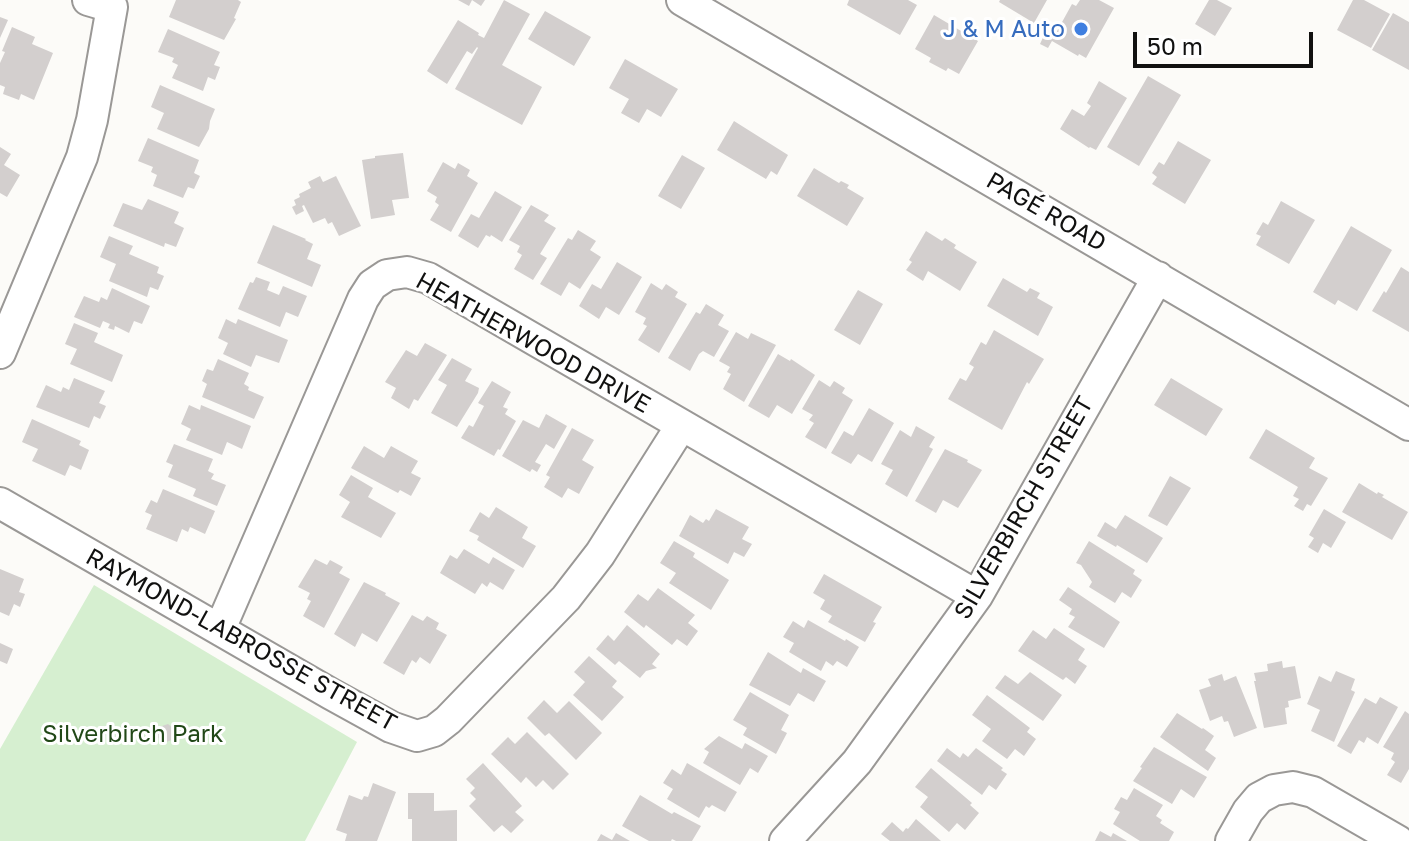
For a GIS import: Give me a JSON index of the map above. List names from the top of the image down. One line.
{"streets":{"street":["PAGÉ ROAD","HEATHERWOOD DRIVE","SILVERBIRCH STREET","RAYMOND-LABROSSE STREET"]},"crossings":[["PAGÉ ROAD","SILVERBIRCH STREET"],["HEATHERWOOD DRIVE","SILVERBIRCH STREET"],["HEATHERWOOD DRIVE","RAYMOND-LABROSSE STREET"]],"parks":["Silverbirch Park"],"places":["J & M Auto"],"scale_bar":"50 m"}
